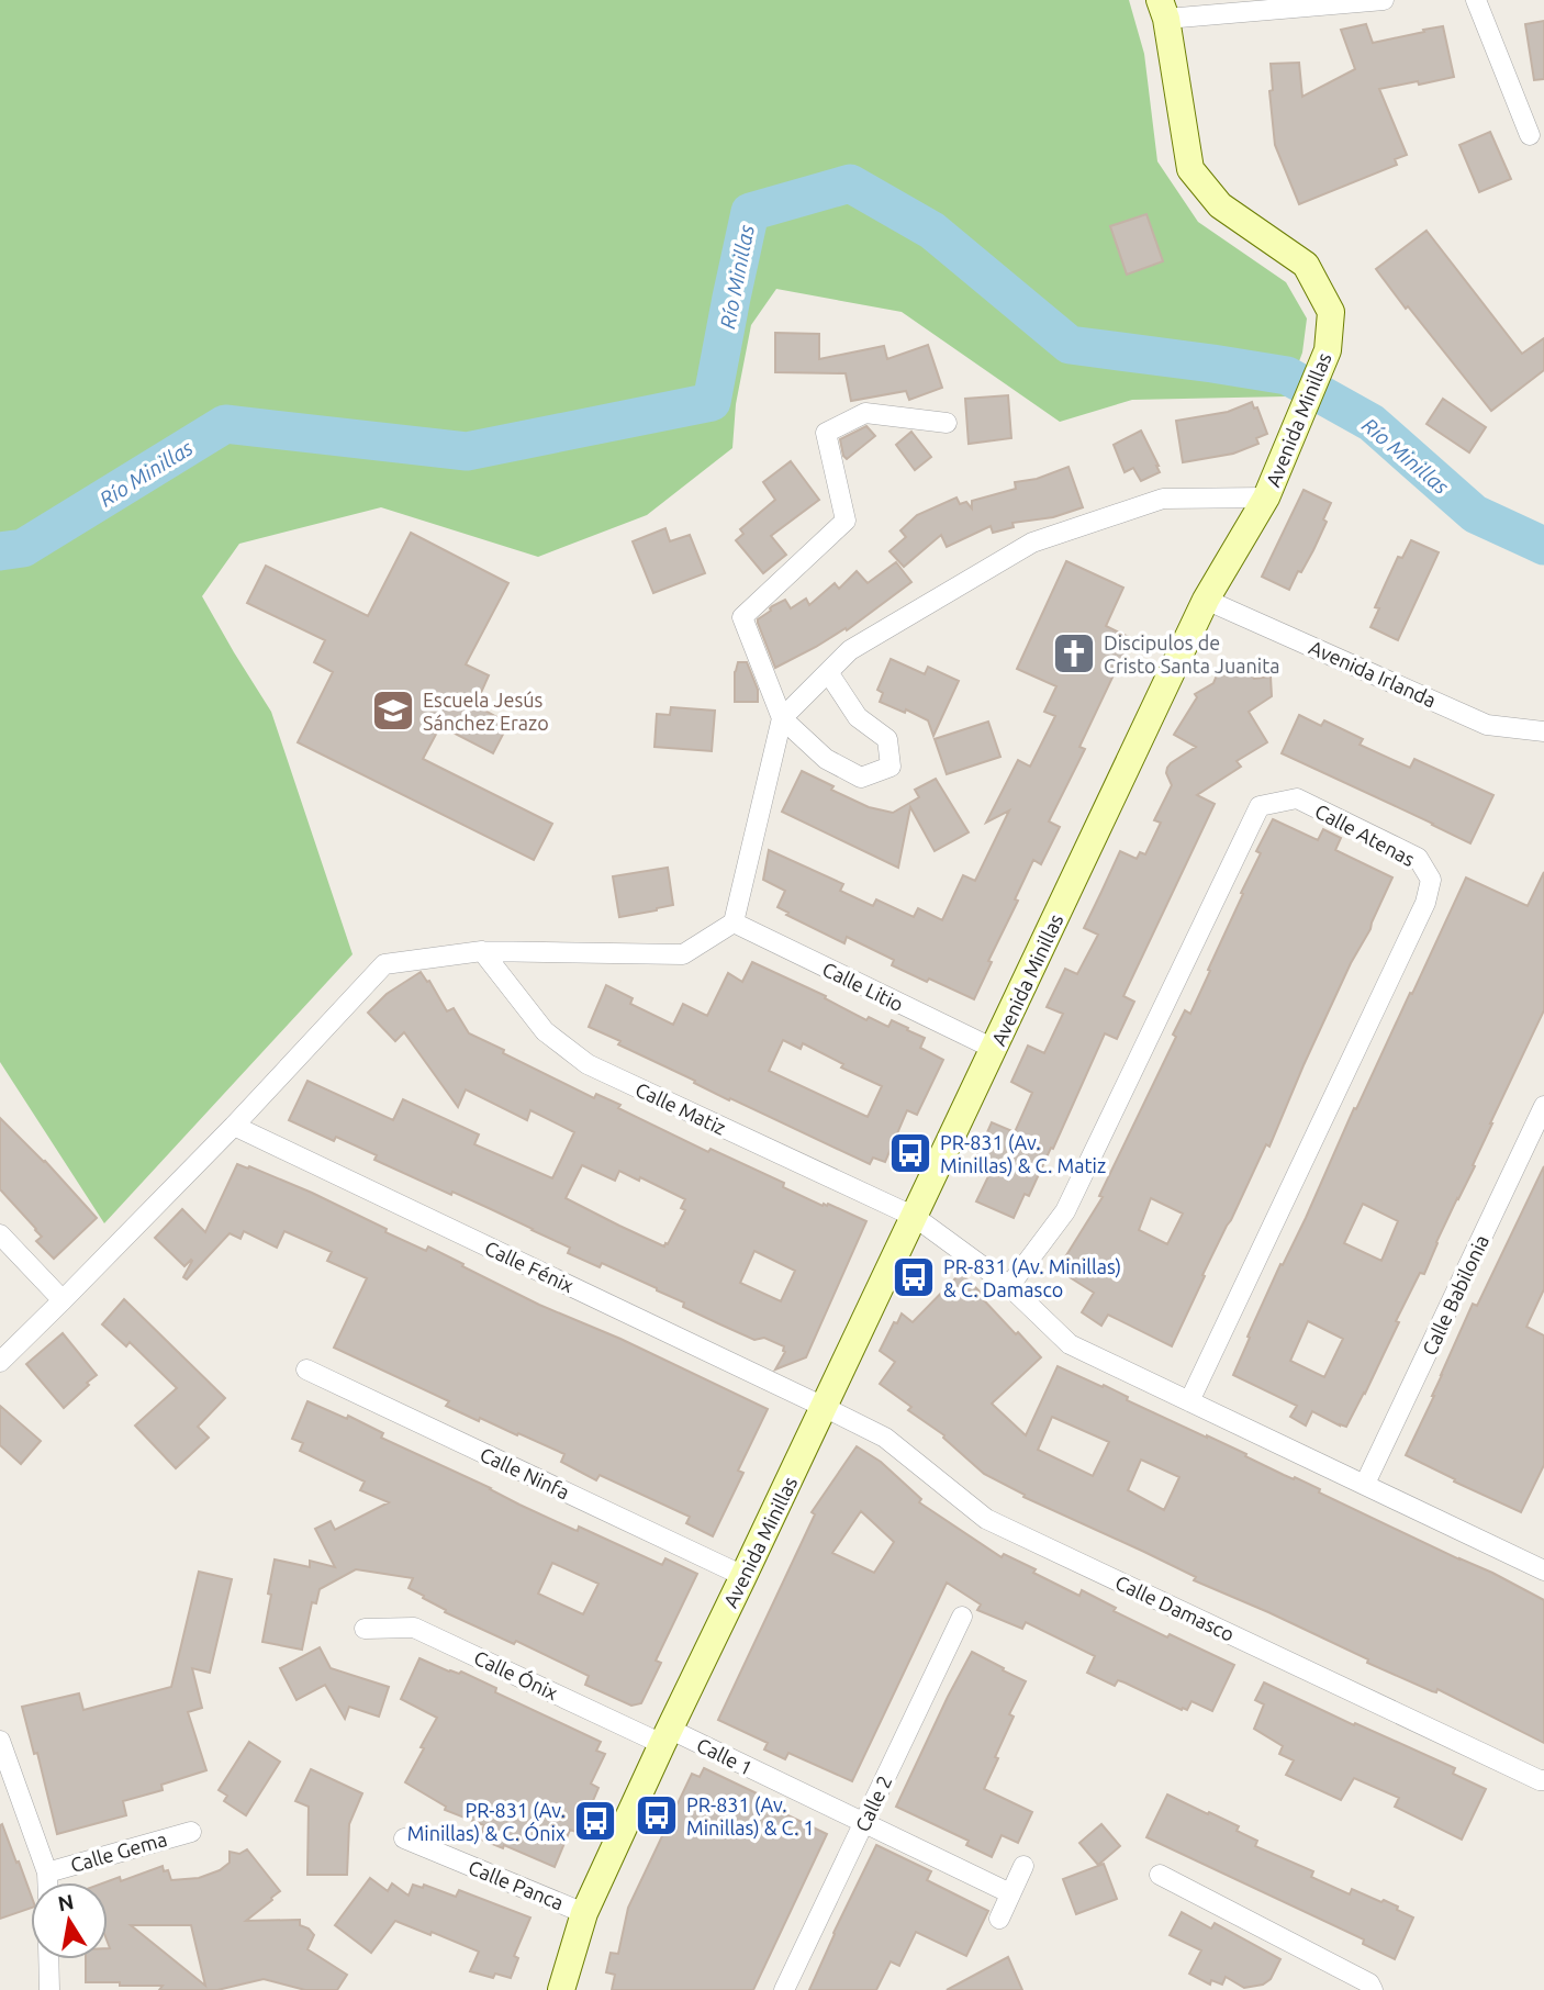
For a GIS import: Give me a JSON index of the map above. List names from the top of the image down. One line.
{"streets":{"street":["Avenida Minillas","Avenida Irlanda","Calle Atenas","Calle Litio","Calle Matiz","Calle Fénix","Calle Babilonia","Calle Ninfa","Calle Damasco","Calle Ónix","Calle 1","Calle 2","Calle Gema","Calle Panca"]},"crossings":[["Avenida Minillas","Avenida Irlanda"],["Avenida Minillas","Calle Litio"],["Avenida Minillas","Calle Matiz"],["Avenida Minillas","Calle Fénix"],["Avenida Minillas","Calle Ninfa"],["Avenida Minillas","Calle Damasco"],["Avenida Minillas","Calle Ónix"],["Avenida Minillas","Calle 1"],["Avenida Minillas","Calle Panca"],["Calle Fénix","Calle Damasco"],["Calle Ónix","Calle 1"],["Calle 1","Calle 2"]],"water":["Río Minillas"],"places":{"church":["Discipulos de Cristo Santa Juanita"],"school or university":["Escuela Jesús Sánchez Erazo"],"bus stop":["PR-831 (Av. Minillas) & C. Matiz","PR-831 (Av. Minillas) & C. Damasco","PR-831 (Av. Minillas) & C. 1","PR-831 (Av. Minillas) & C. Ónix"]},"north":"top"}
